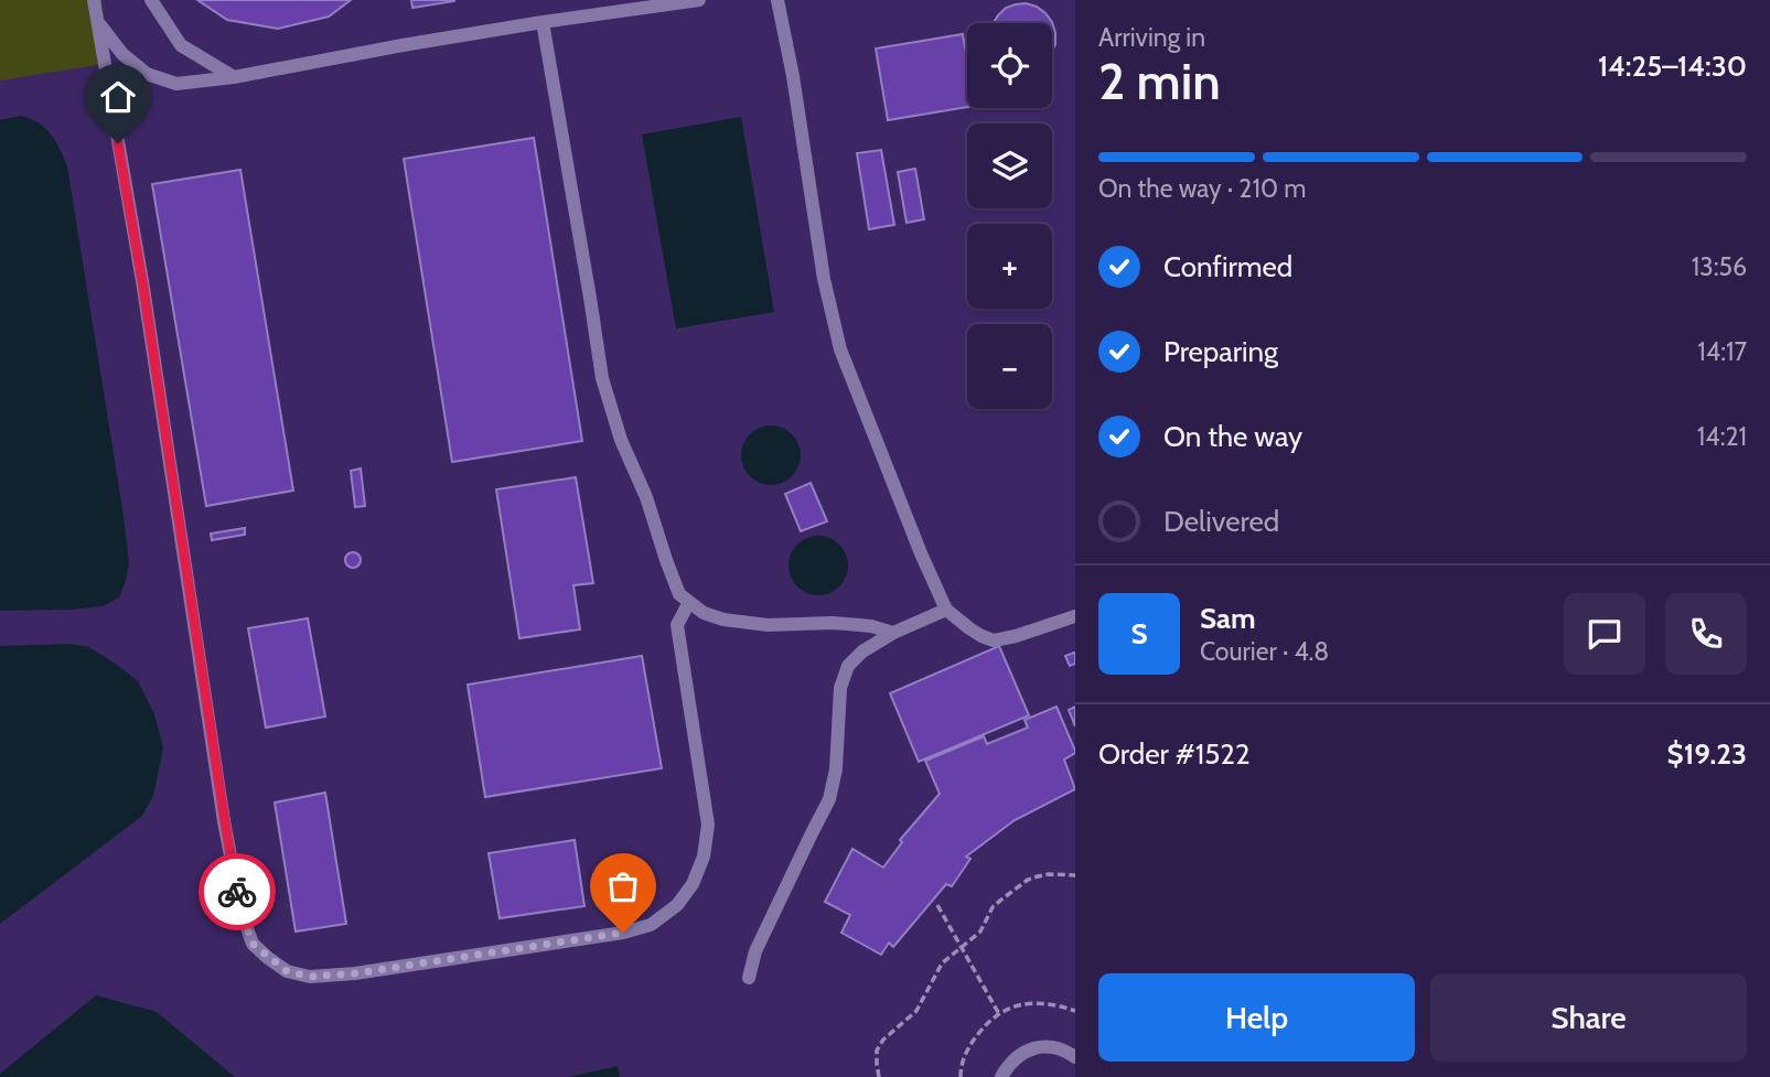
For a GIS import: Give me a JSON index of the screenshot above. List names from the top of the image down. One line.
{"page":{"heading":["2 min","Arriving in","14:25–14:30"],"panel":["Sam","Courier · 4.8","Order #1522","$19.23"],"map_buttons":["+","−"],"bar":"On the way · 210 m","list":[["Confirmed","13:56"],["Preparing","14:17"],["On the way","14:21"],"Delivered"],"round":"S","buttons":["Help","Share"]}}
